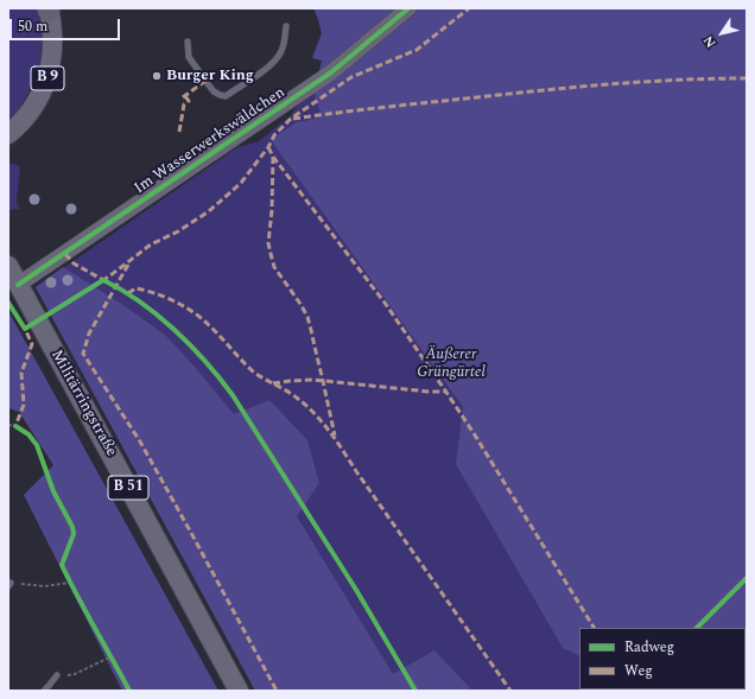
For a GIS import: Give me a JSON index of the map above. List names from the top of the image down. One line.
{"streets":{"main road":["B 9","Militärringstraße","B 51"],"street":["Im Wasserwerkswäldchen"]},"crossings":[["Im Wasserwerkswäldchen","Militärringstraße"]],"parks":["Äußerer Grüngürtel"],"places":["Burger King"],"legend":["Radweg","Weg"],"scale_bar":"50 m","north":"bottom left"}
